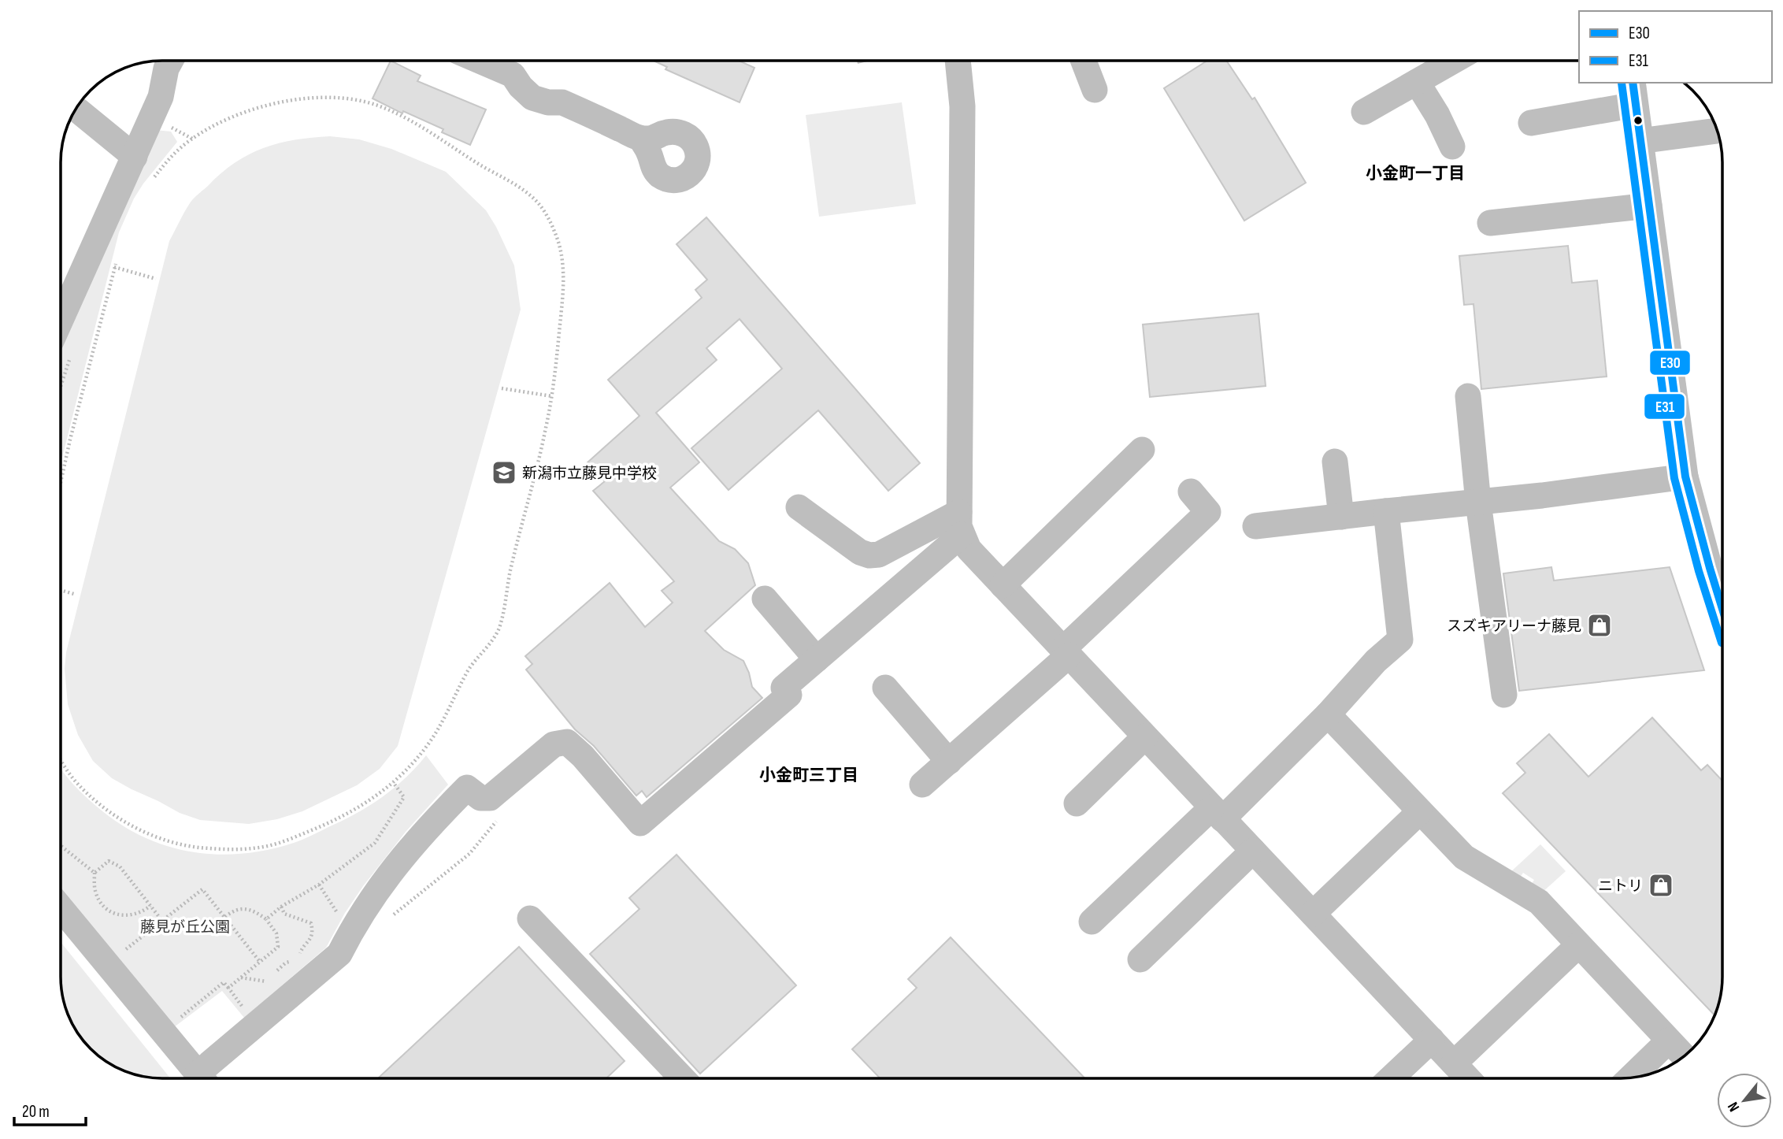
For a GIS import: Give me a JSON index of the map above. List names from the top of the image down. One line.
{"districts":["小金町一丁目","小金町三丁目"],"parks":["藤見が丘公園"],"places":{"school or university":["新潟市立藤見中学校"],"shop":["スズキアリーナ藤見","ニトリ"]},"lines":["transit line E30","transit line E31"],"legend":["E30","E31"],"scale_bar":"20 m","north":"bottom left"}
